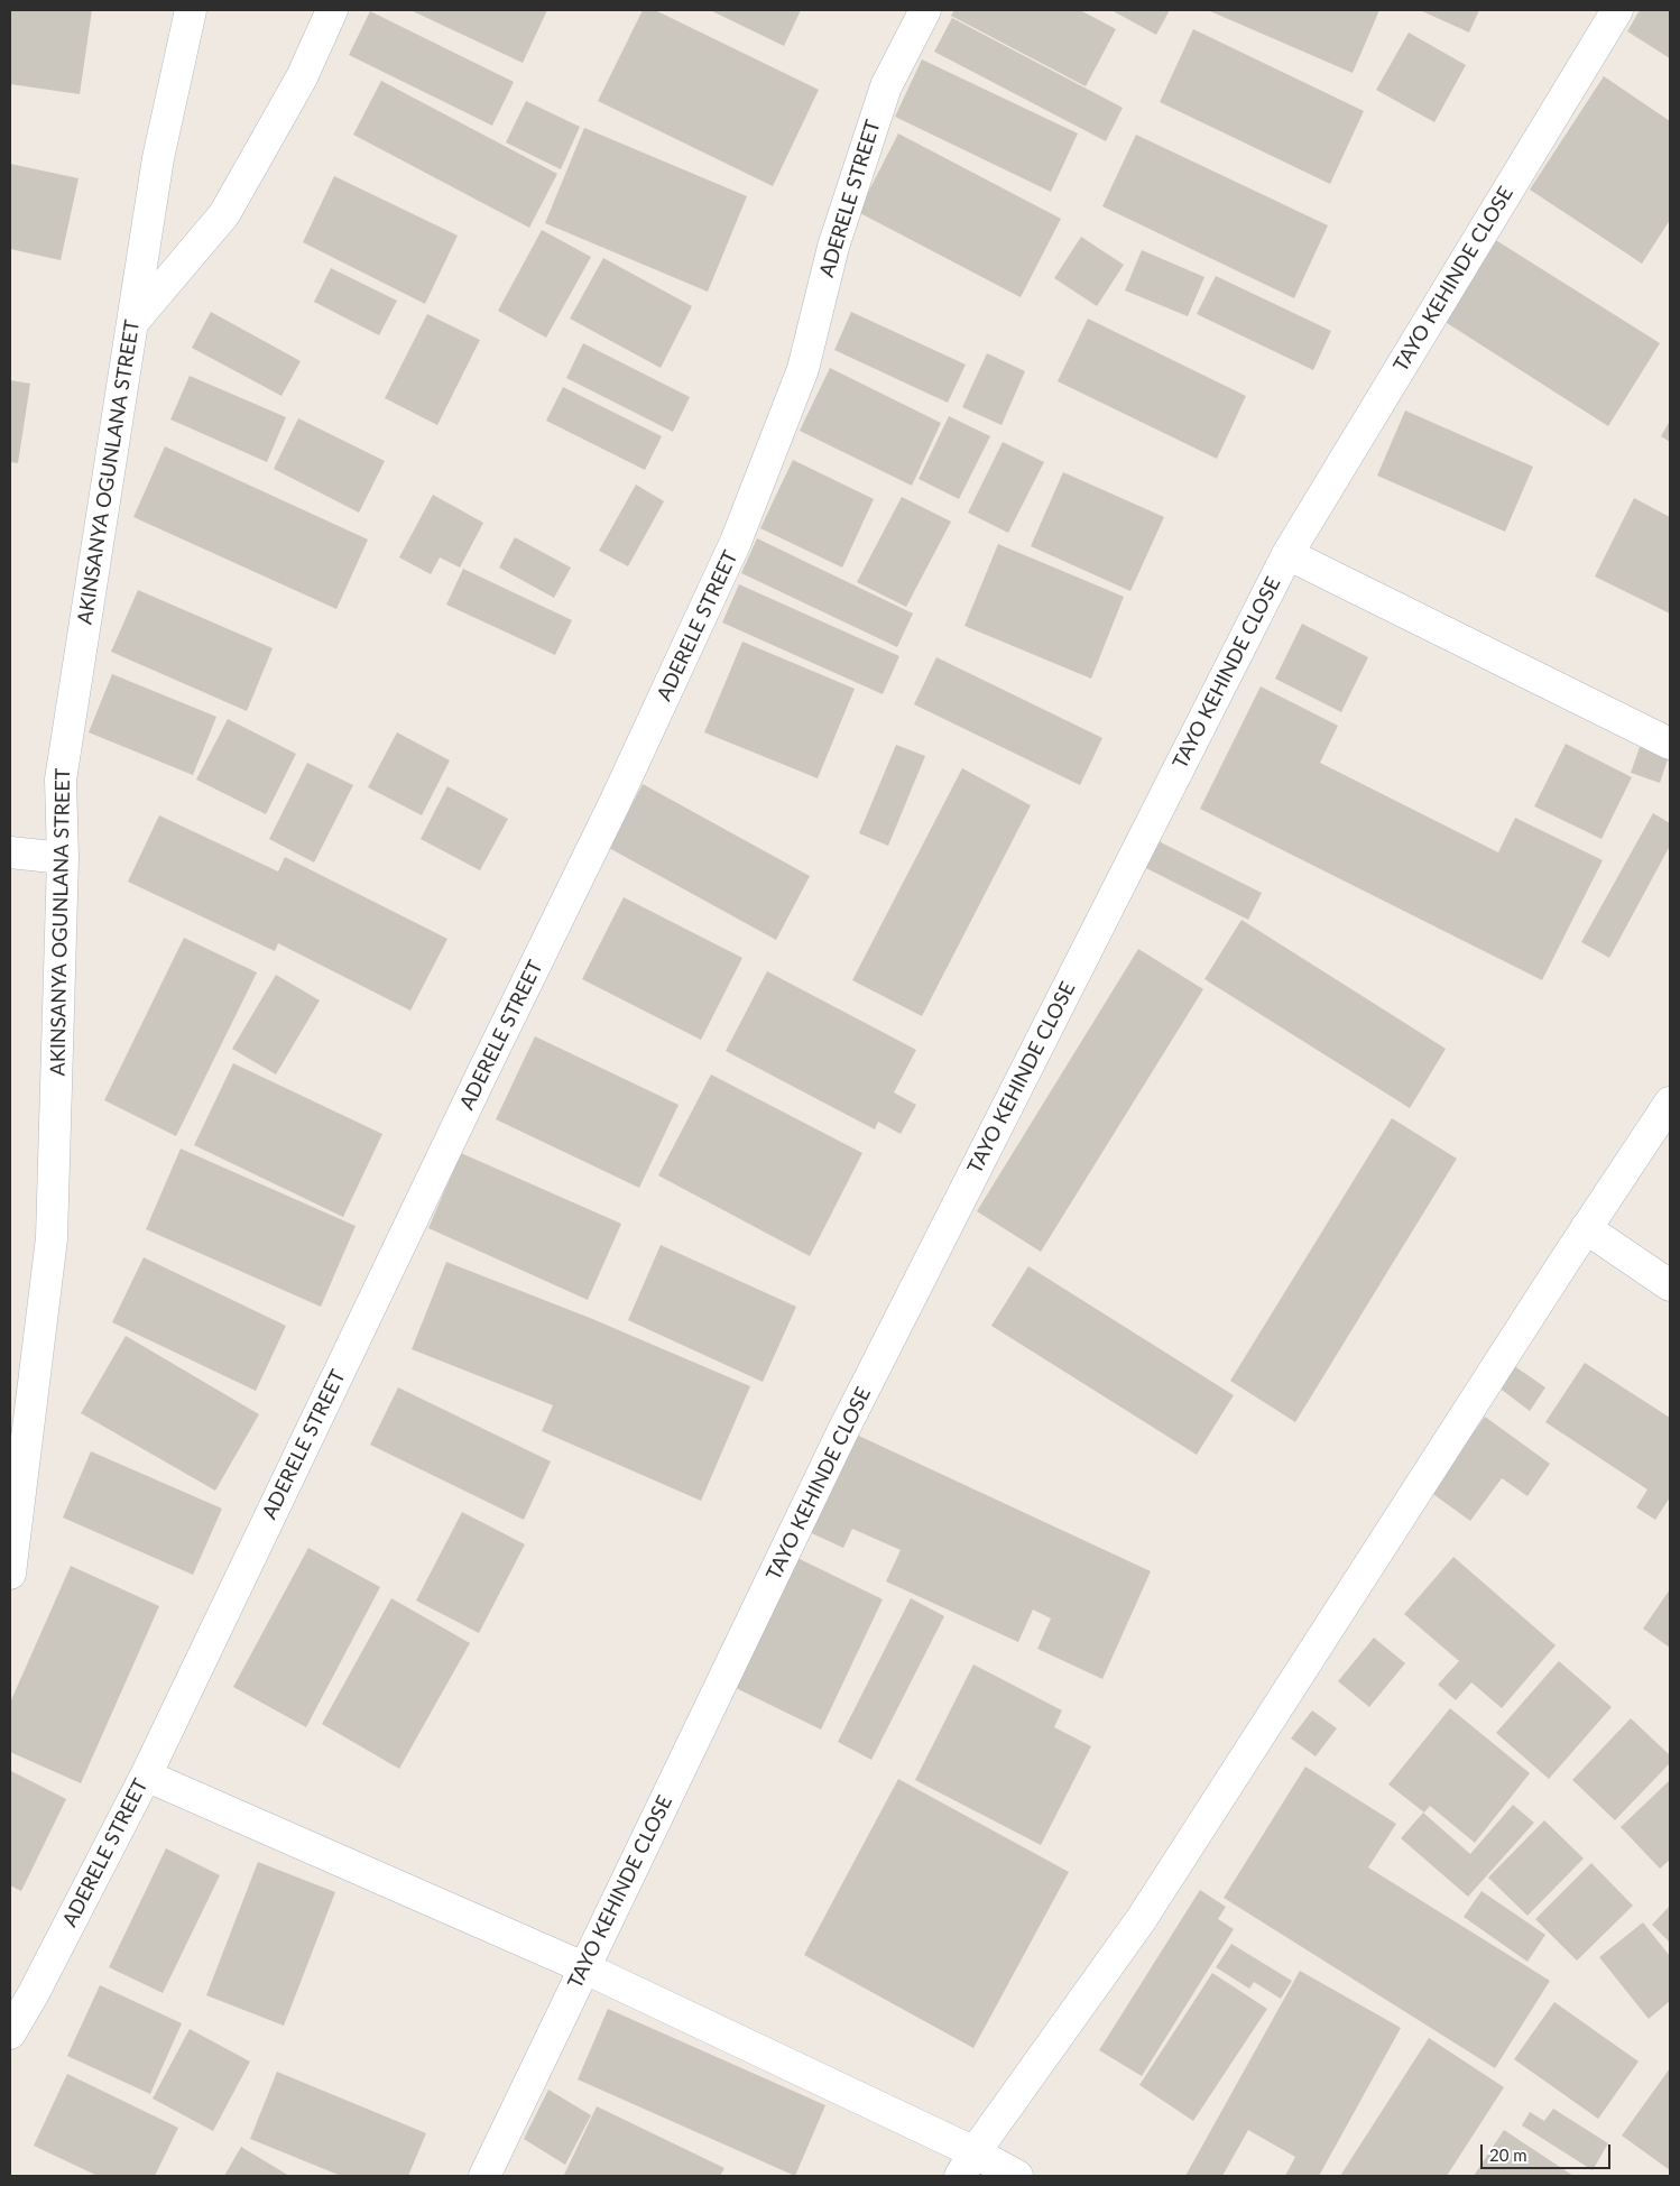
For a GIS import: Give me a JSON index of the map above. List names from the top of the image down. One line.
{"streets":{"street":["ADERELE STREET","TAYO KEHINDE CLOSE","AKINSANYA OGUNLANA STREET"]},"scale_bar":"20 m"}
